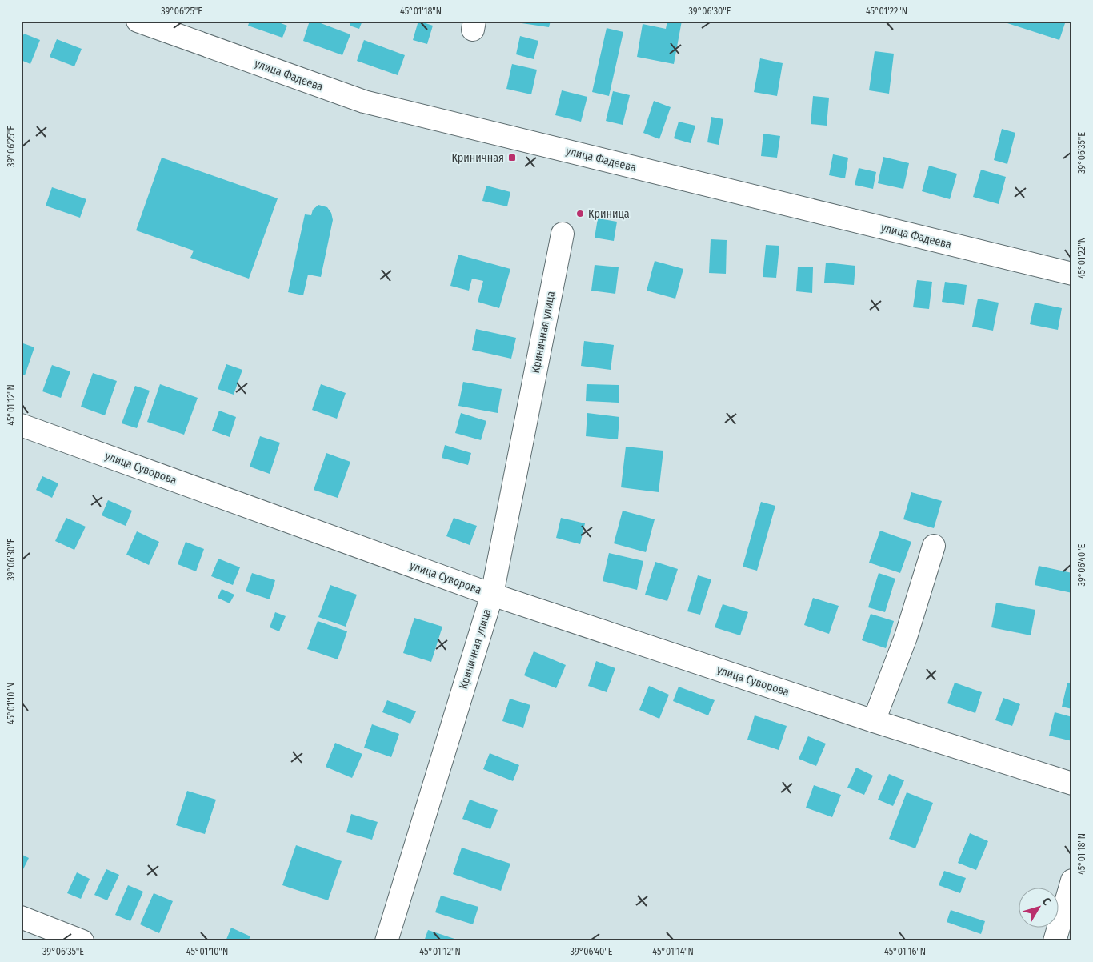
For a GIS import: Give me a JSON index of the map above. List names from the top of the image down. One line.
{"streets":{"street":["улица Фадеева","Криничная улица","улица Суворова"]},"crossings":[["Криничная улица","улица Суворова"]],"places":{"transit":["Криничная"],"other":["Криница"]},"north":"top right","coordinates":["39°06'25\"E","45°01'18\"N","39°06'30\"E","45°01'22\"N","39°06'35\"E","45°01'12\"N","39°06'40\"E","45°01'10\"N","45°01'14\"N","45°01'16\"N"]}
